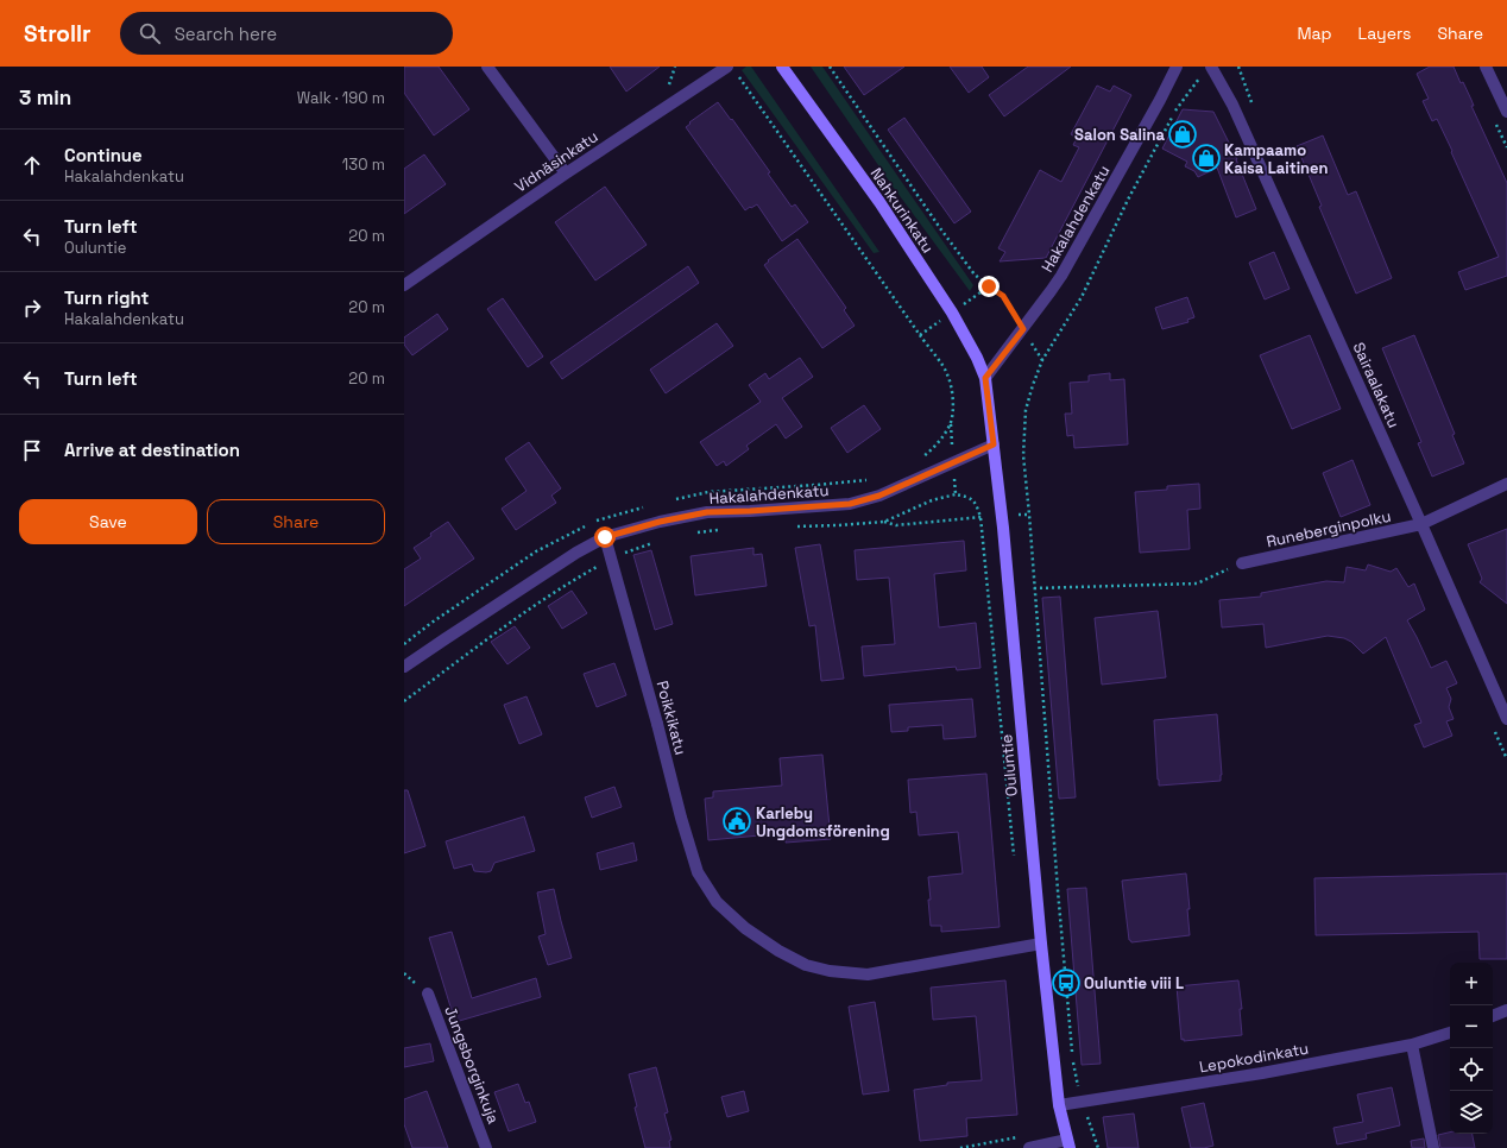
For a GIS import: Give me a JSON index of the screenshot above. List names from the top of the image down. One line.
{"streets":{"main road":["Nahkurinkatu","Ouluntie"],"street":["Vidnäsinkatu","Hakalahdenkatu","Sairaalakatu","Runeberginpolku","Poikkikatu","Lepokodinkatu","Jungsborginkuja"]},"crossings":[["Nahkurinkatu","Hakalahdenkatu"],["Nahkurinkatu","Ouluntie"],["Hakalahdenkatu","Poikkikatu"],["Hakalahdenkatu","Ouluntie"],["Sairaalakatu","Runeberginpolku"],["Poikkikatu","Ouluntie"],["Ouluntie","Lepokodinkatu"]],"places":{"shop":["Salon Salina","Kampaamo Kaisa Laitinen"],"public building":["Karleby Ungdomsförening"],"bus stop":["Ouluntie viii L"]},"page":{"header":"Strollr","search":"Search here","nav":["Map","Layers","Share"],"heading":["3 min","Walk · 190 m"],"list":[["Continue","Hakalahdenkatu","130 m"],["Turn left","Ouluntie","20 m"],["Turn right","Hakalahdenkatu","20 m"],["Turn left","20 m"],"Arrive at destination"],"buttons":["Save","Share"],"map_buttons":["+","−"]}}
